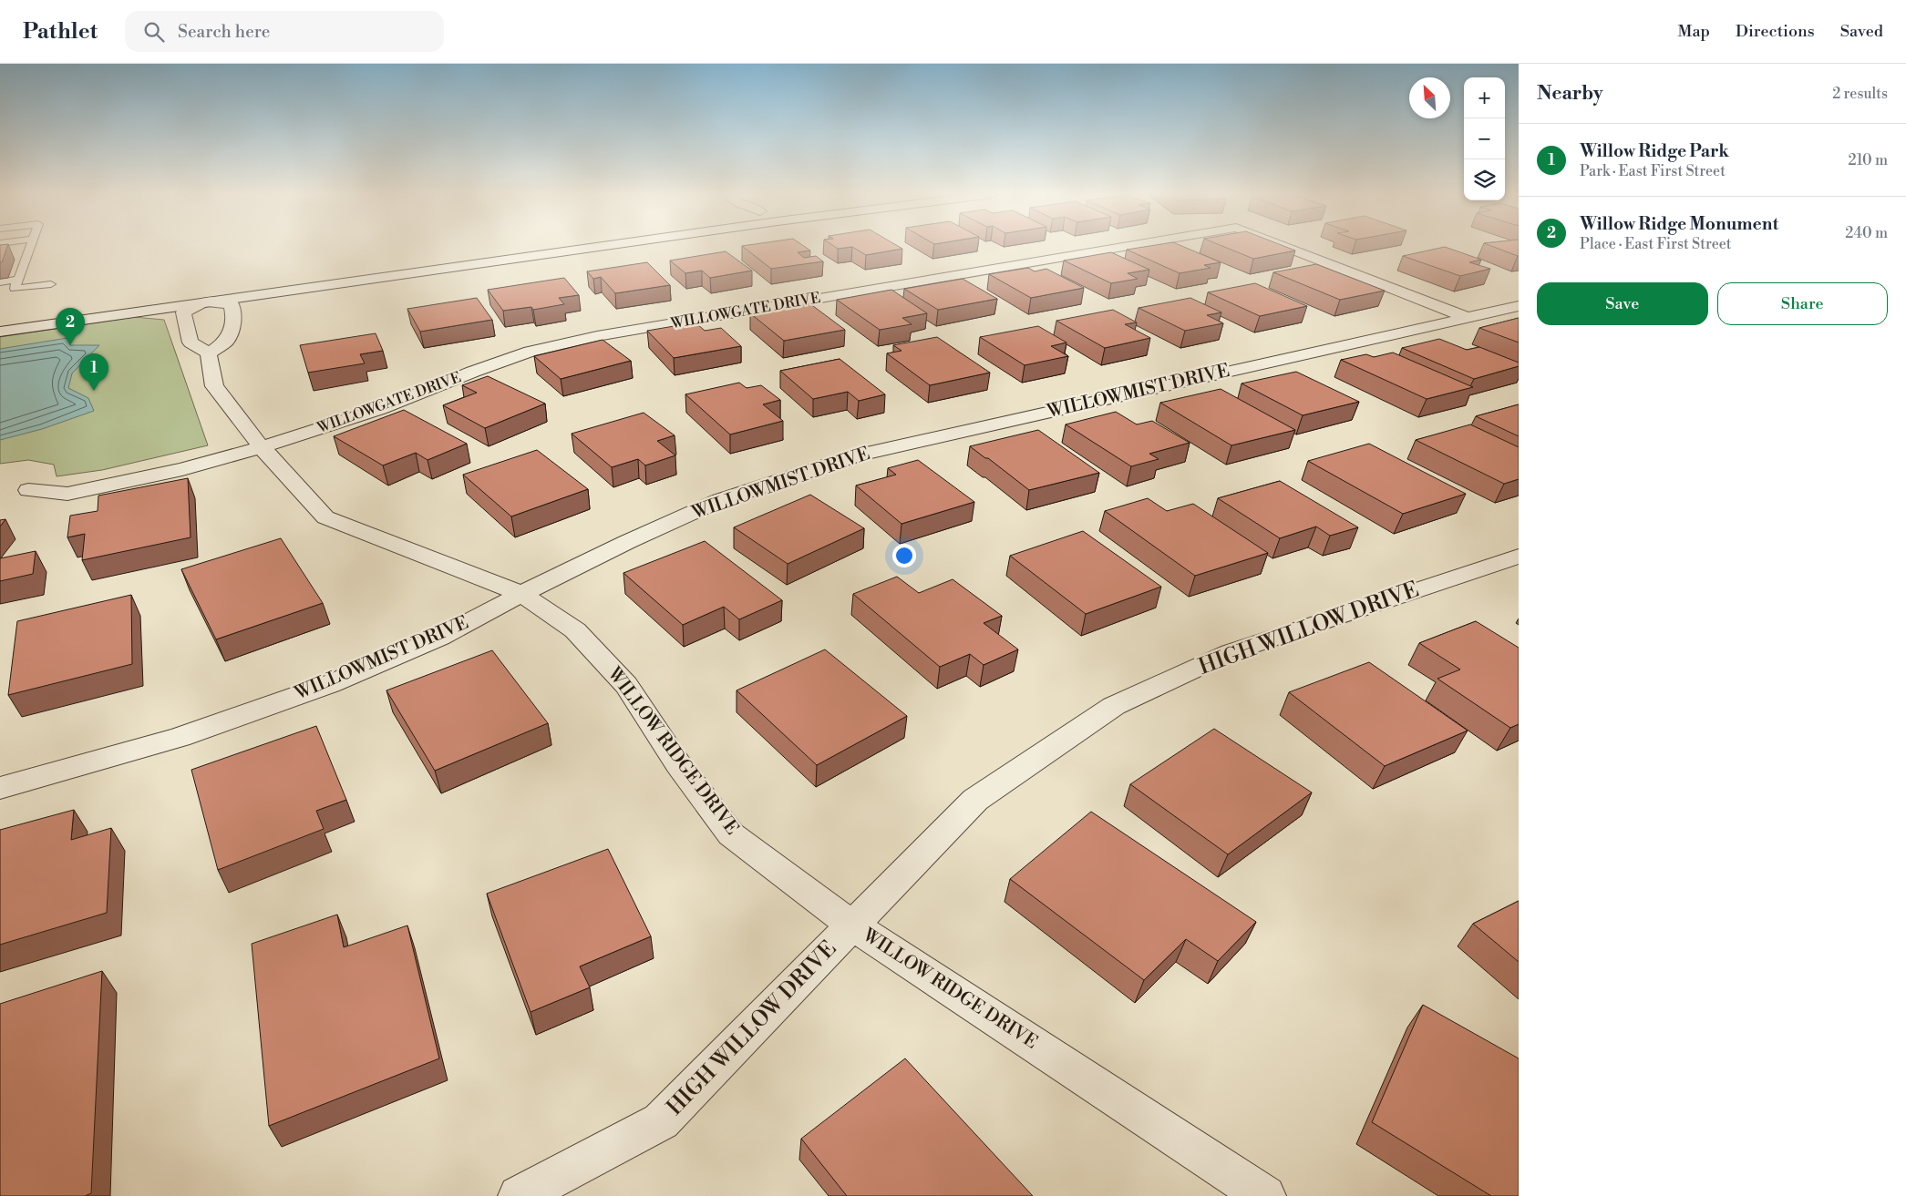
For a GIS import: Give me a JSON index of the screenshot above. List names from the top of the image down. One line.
{"streets":{"street":["WILLOWGATE DRIVE","WILLOWMIST DRIVE","HIGH WILLOW DRIVE","WILLOW RIDGE DRIVE"]},"crossings":[["WILLOWGATE DRIVE","WILLOWMIST DRIVE"],["WILLOWGATE DRIVE","WILLOW RIDGE DRIVE"],["WILLOWMIST DRIVE","WILLOW RIDGE DRIVE"],["HIGH WILLOW DRIVE","WILLOW RIDGE DRIVE"]],"north":"top left","page":{"header":"Pathlet","search":"Search here","nav":["Map","Directions","Saved"],"heading":["Nearby","2 results"],"map_buttons":["+","−"],"list":[{"mark":"1","name":"Willow Ridge Park","note":"Park · East First Street","value":"210 m"},{"mark":"2","name":"Willow Ridge Monument","note":"Place · East First Street","value":"240 m"}],"buttons":["Save","Share"],"pins":["2","1"]}}
